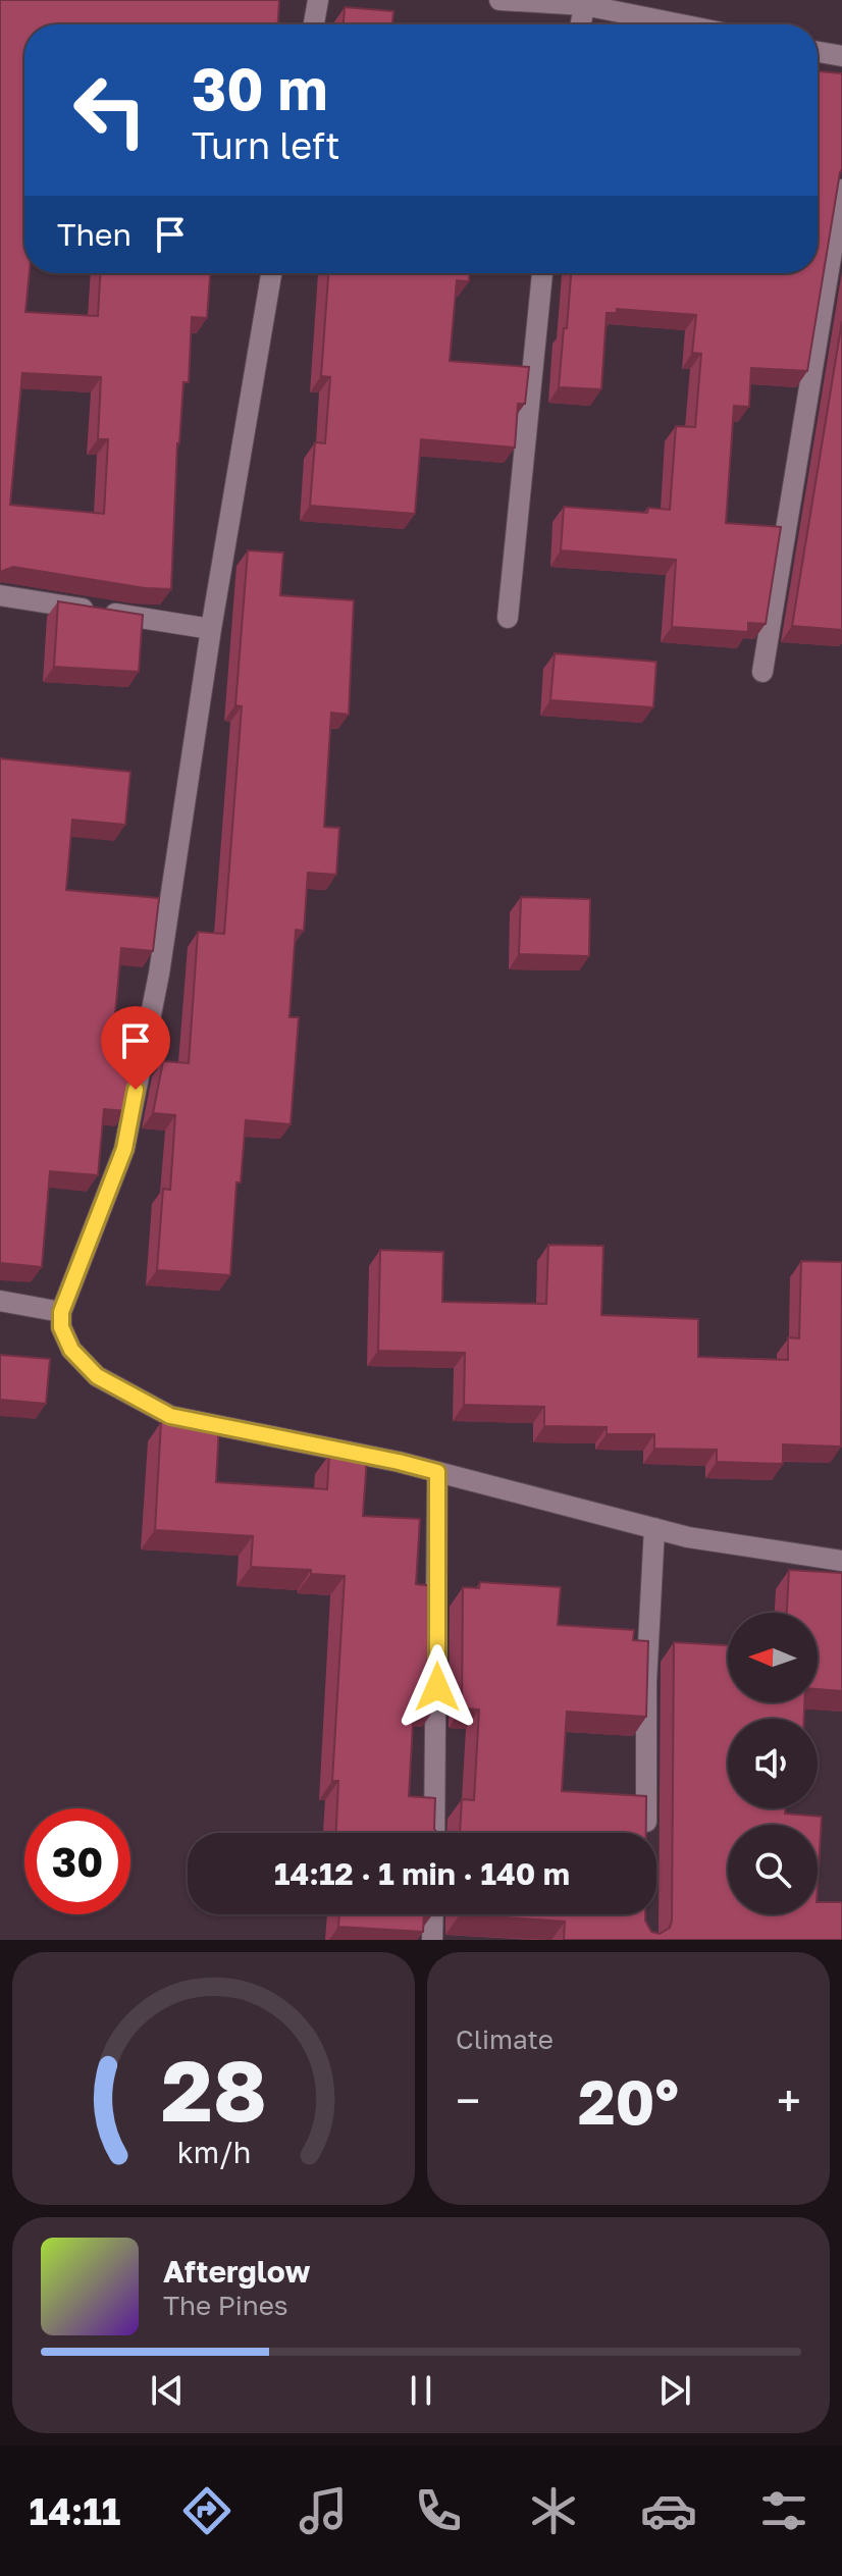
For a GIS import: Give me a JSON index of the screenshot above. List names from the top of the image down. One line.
{"north":"left","page":{"turn":["30 m","Turn left"],"then":"Then","limit":"30","trip":"14:12 · 1 min · 140 m","tile":"Climate","heat":["−","20°","+"],"song":["Afterglow","The Pines"],"tabs":"14:11","gauge":["28","km/h"]}}
